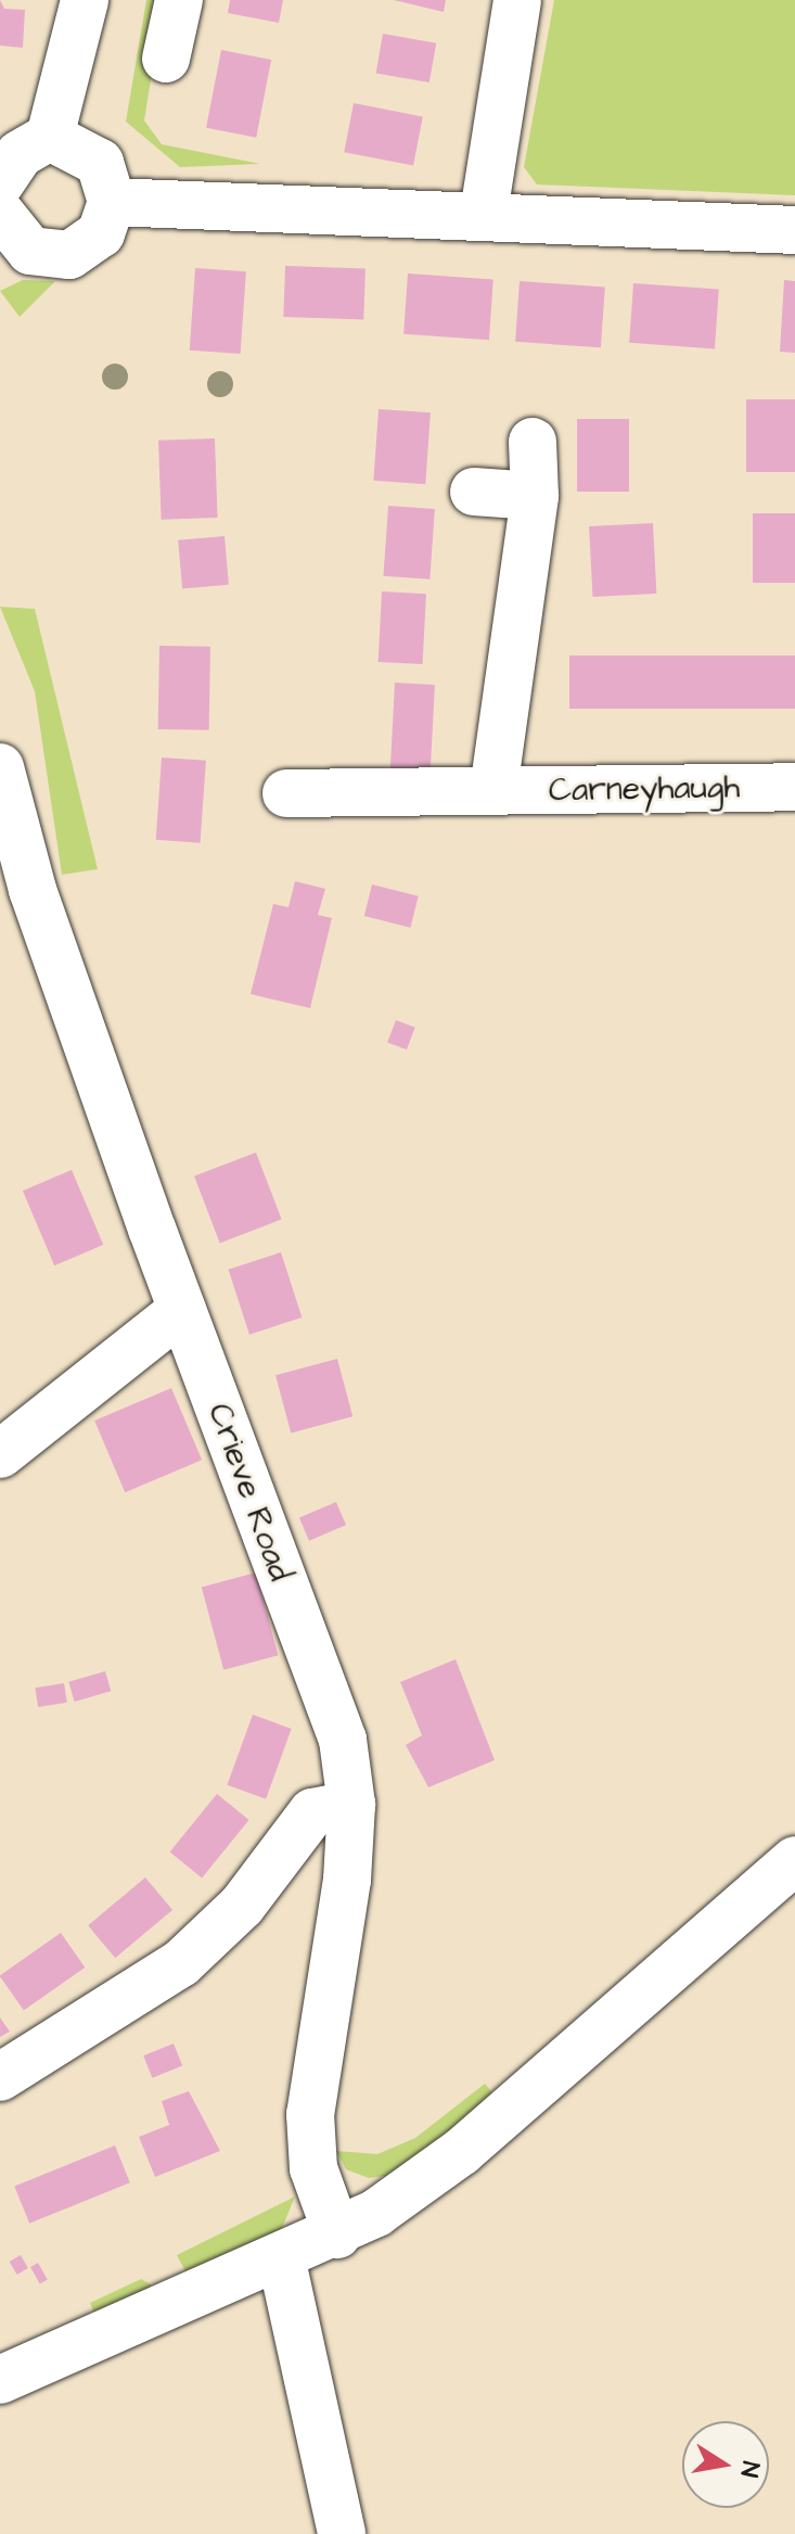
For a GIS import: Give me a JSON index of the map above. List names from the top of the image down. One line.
{"streets":{"street":["Carneyhaugh","Crieve Road"]},"north":"right"}
